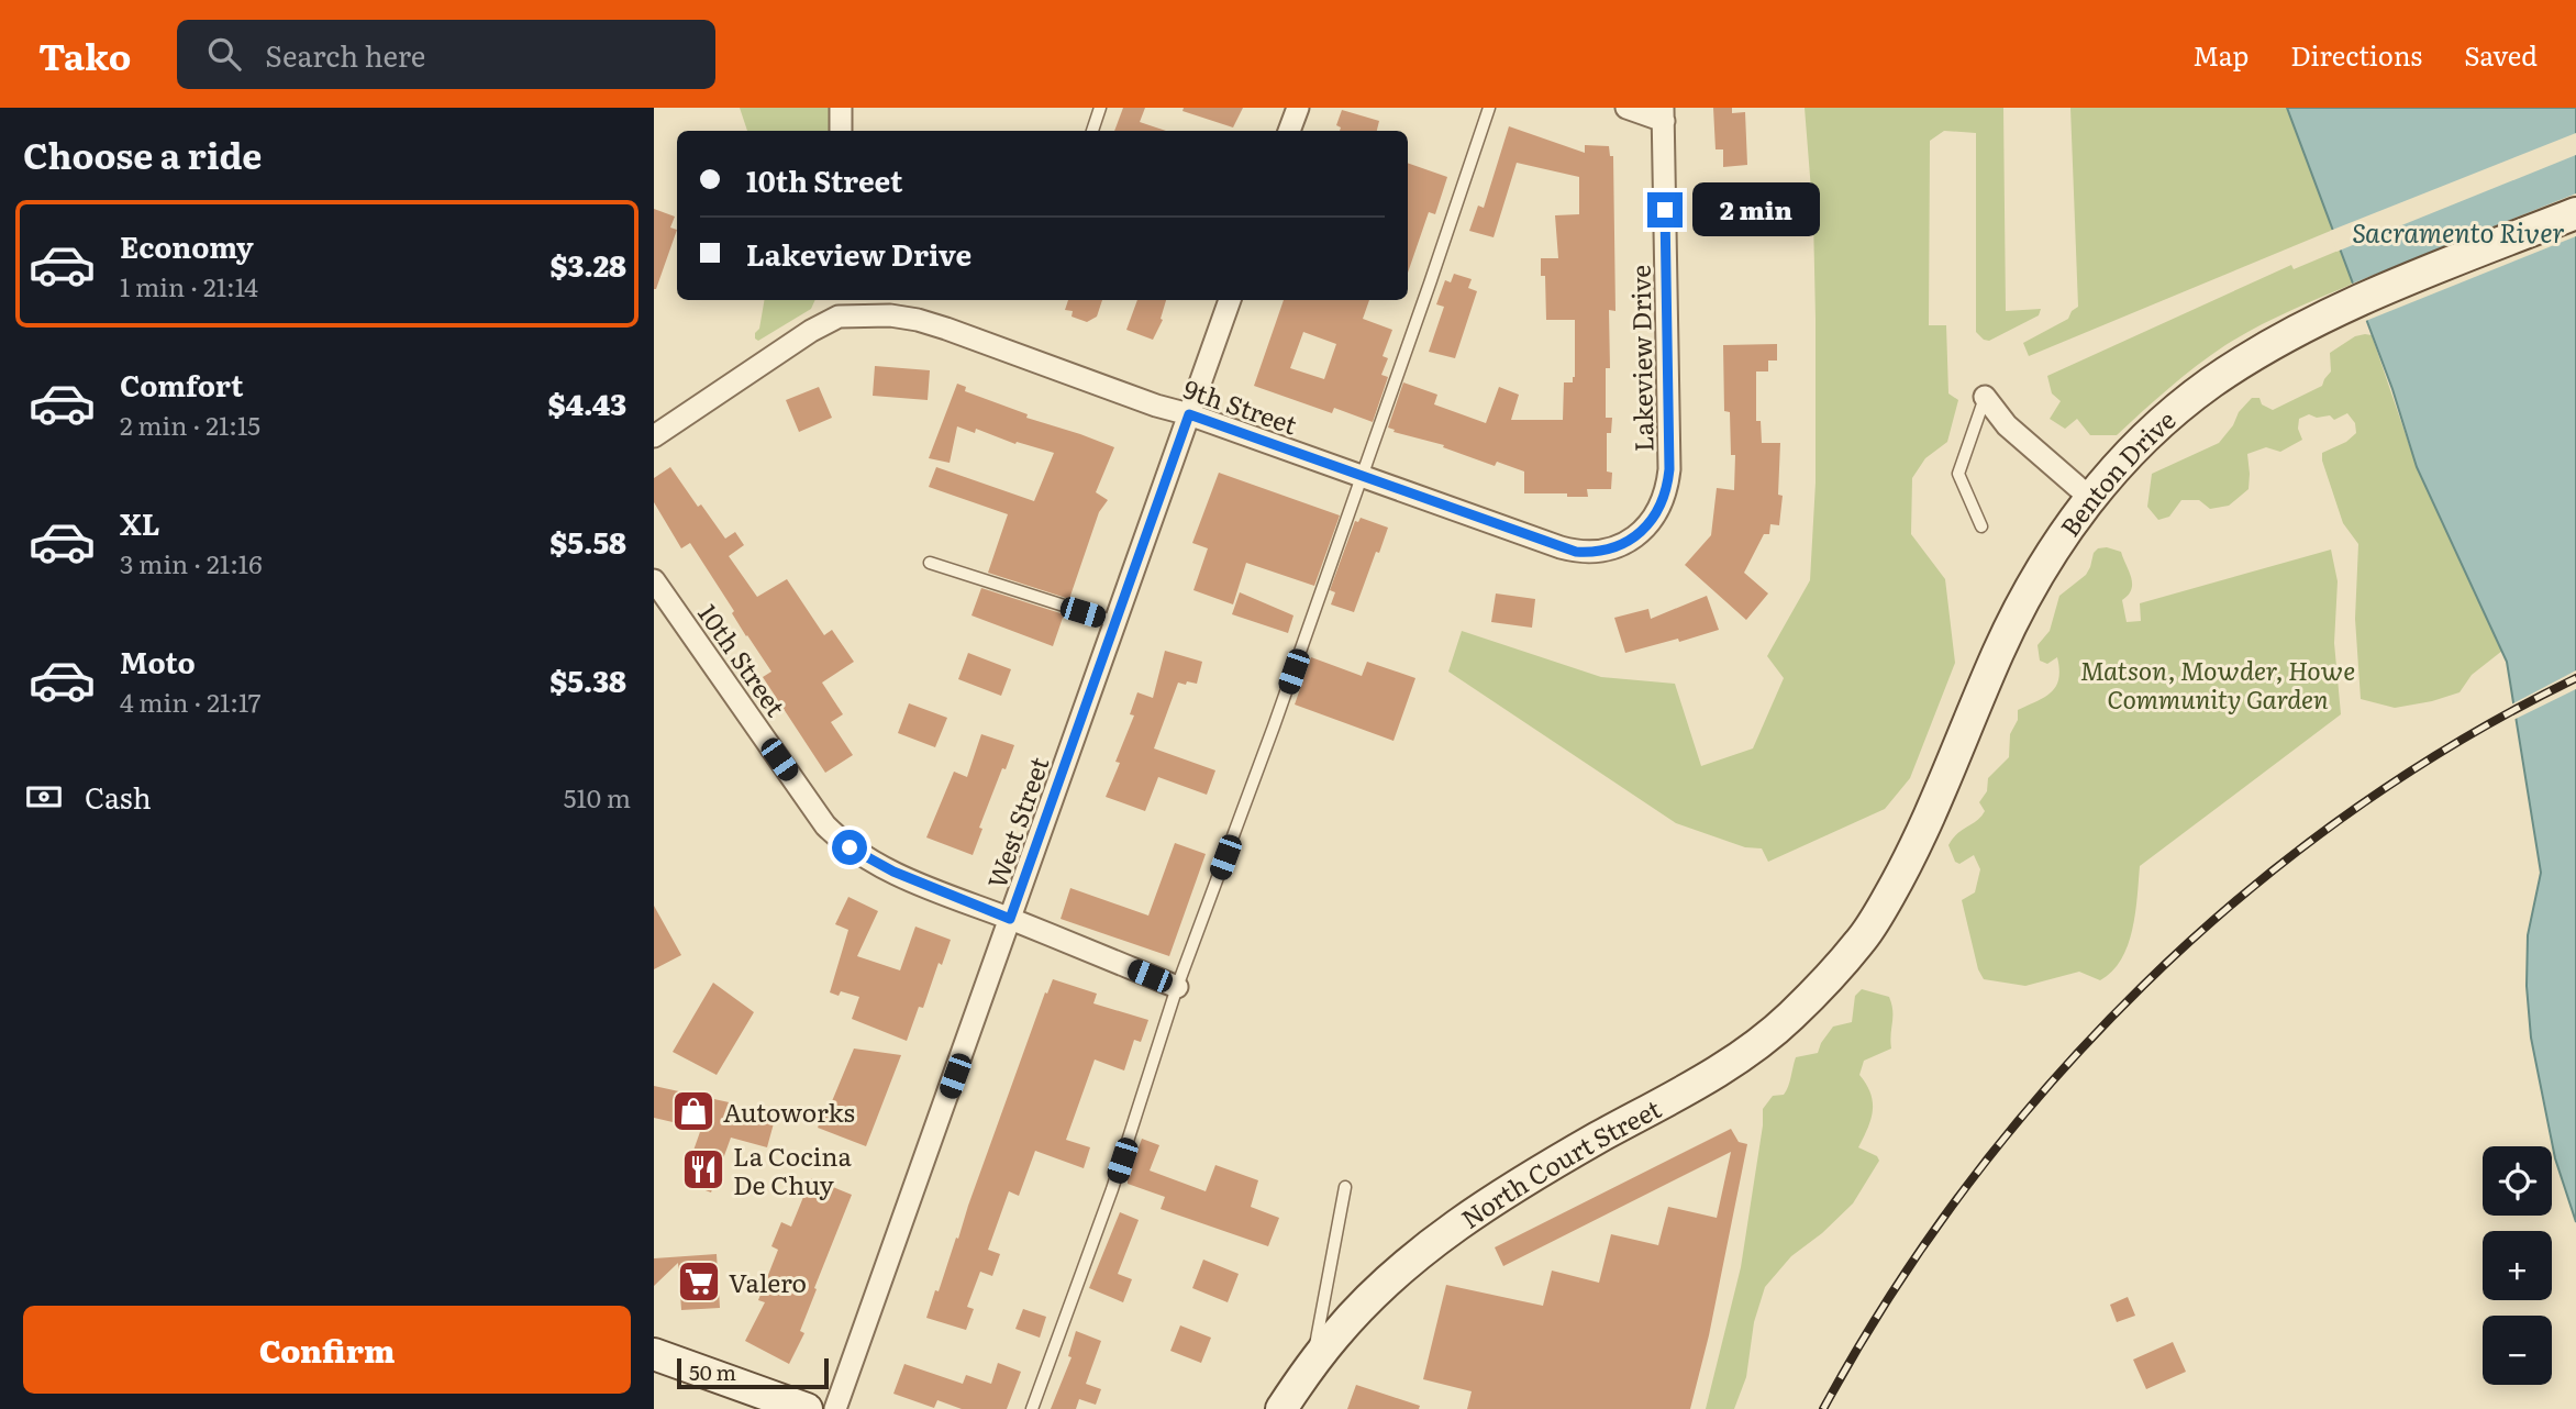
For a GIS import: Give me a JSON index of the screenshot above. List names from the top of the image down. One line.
{"streets":{"street":["Lakeview Drive","9th Street","Benton Drive","10th Street","West Street","North Court Street"]},"crossings":[["Lakeview Drive","9th Street"],["9th Street","West Street"],["Benton Drive","North Court Street"],["10th Street","West Street"]],"water":["Sacramento River"],"parks":["Matson, Mowder, Howe Community Garden"],"places":{"shop":["Autoworks"],"restaurant":["La Cocina De Chuy"],"supermarket":["Valero"]},"scale_bar":"50 m","page":{"header":"Tako","search":"Search here","nav":["Map","Directions","Saved"],"heading":"Choose a ride","banner":["10th Street","Lakeview Drive"],"bubble":"2 min","list":[{"name":"Economy","note":"1 min · 21:14","value":"$3.28"},{"name":"Comfort","note":"2 min · 21:15","value":"$4.43"},{"name":"XL","note":"3 min · 21:16","value":"$5.58"},{"name":"Moto","note":"4 min · 21:17","value":"$5.38"}],"pay":["Cash","510 m"],"map_buttons":["+","−"],"buttons":"Confirm","scale":"50 m"}}
